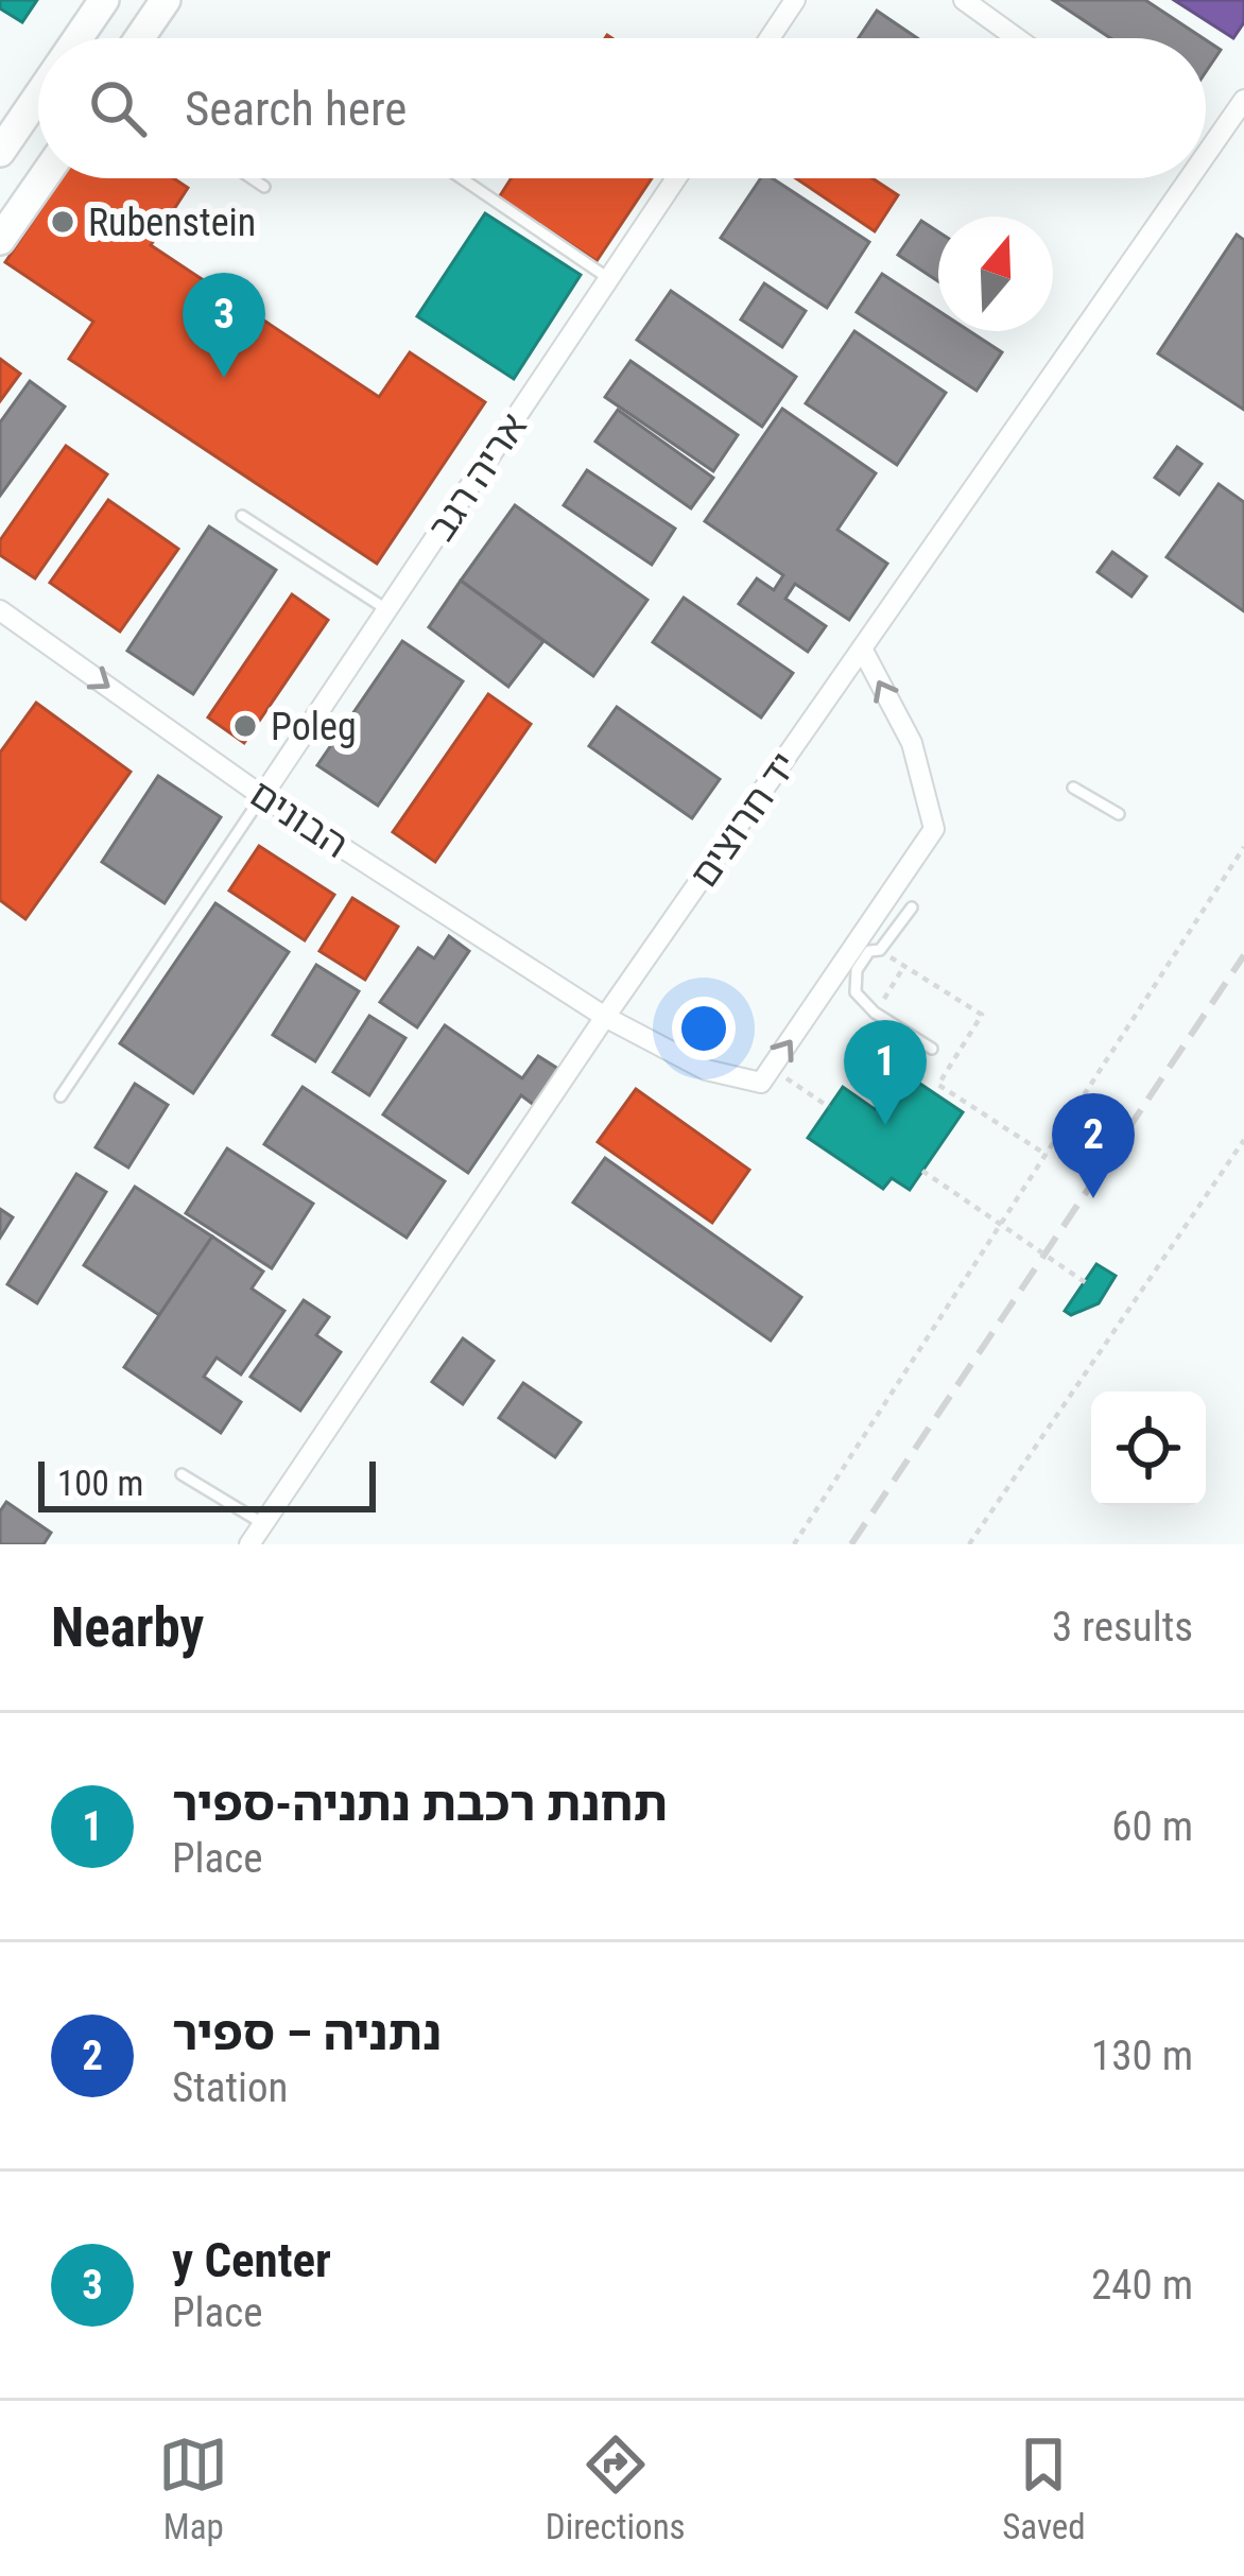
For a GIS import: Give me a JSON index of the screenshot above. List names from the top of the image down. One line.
{"streets":{"street":["אריה רגב","הבונים","יד חרוצים"]},"crossings":[["אריה רגב","הבונים"],["הבונים","יד חרוצים"]],"places":["Rubenstein","Poleg"],"scale_bar":"100 m","north":"top","page":{"search":"Search here","pins":["3","1","2"],"scale":"100 m","heading":["Nearby","3 results"],"list":[{"mark":"1","name":"תחנת רכבת נתניה-ספיר","note":"Place","value":"60 m"},{"mark":"2","name":"נתניה – ספיר","note":"Station","value":"130 m"},{"mark":"3","name":"y Center","note":"Place","value":"240 m"}],"nav":["Map","Directions","Saved"]}}
